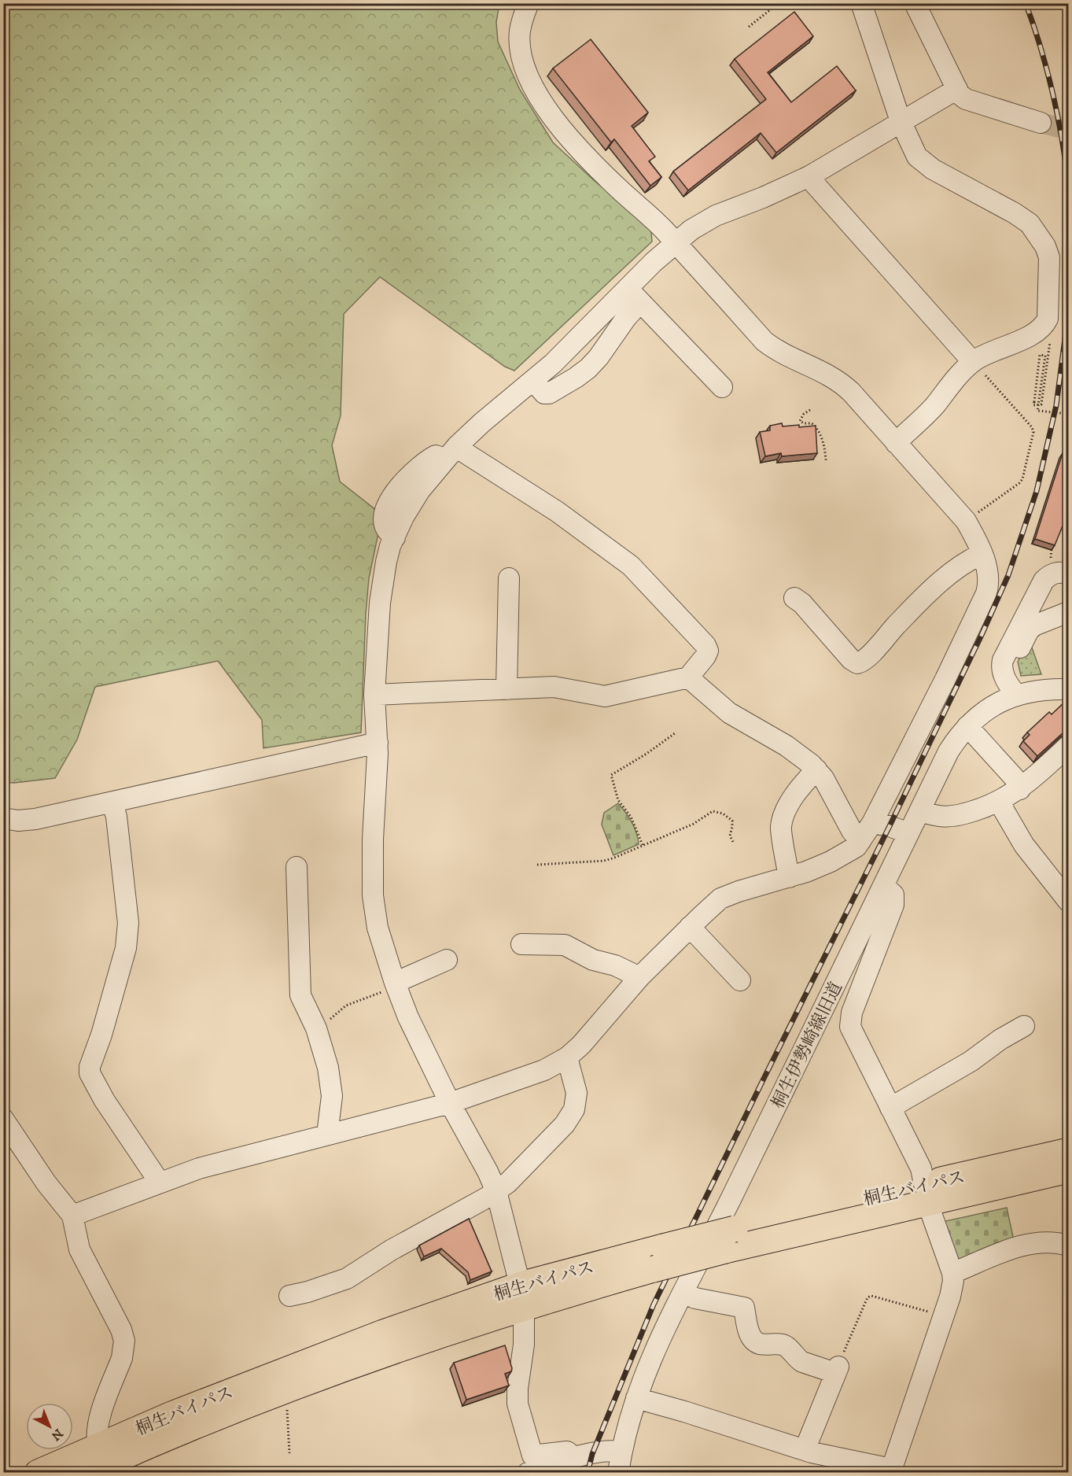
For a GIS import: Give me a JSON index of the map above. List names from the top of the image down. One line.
{"streets":{"highway":["桐生バイパス"],"street":["桐生伊勢崎線旧道"]},"north":"bottom right"}
